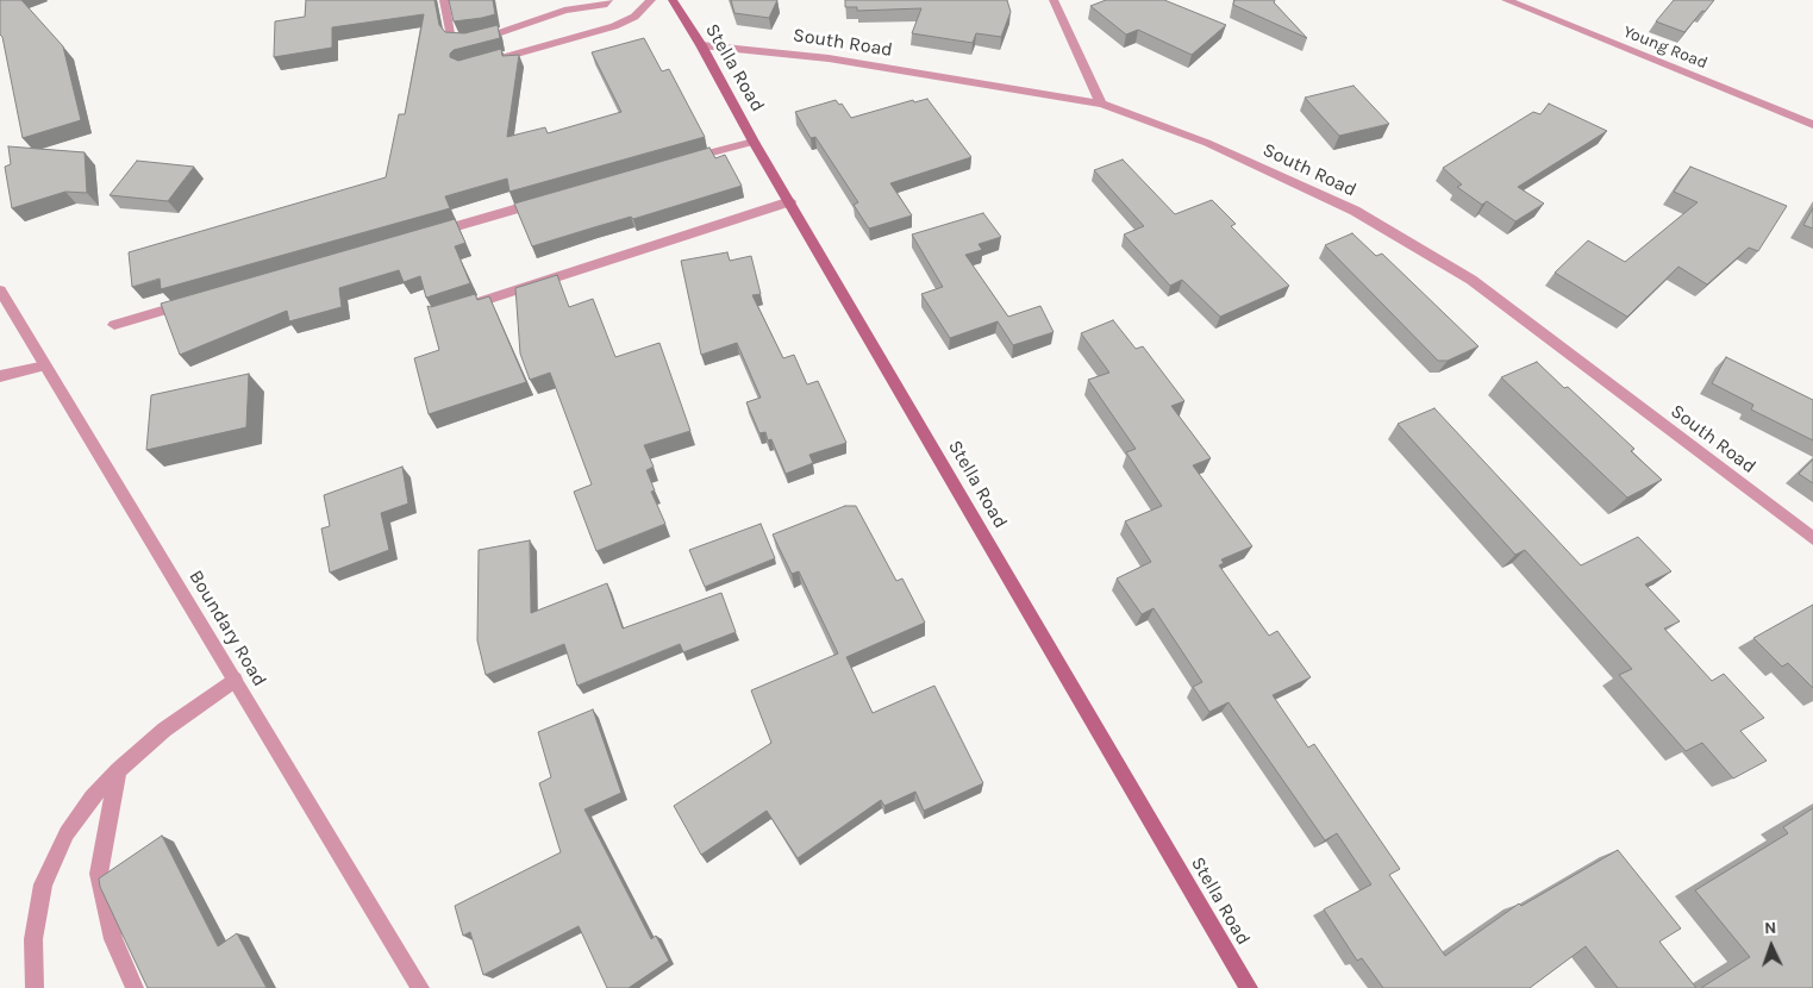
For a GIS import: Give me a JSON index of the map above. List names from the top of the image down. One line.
{"streets":{"main road":["Stella Road"],"street":["South Road","Young Road","Boundary Road"]},"crossings":[["South Road","Stella Road"]],"north":"top"}
